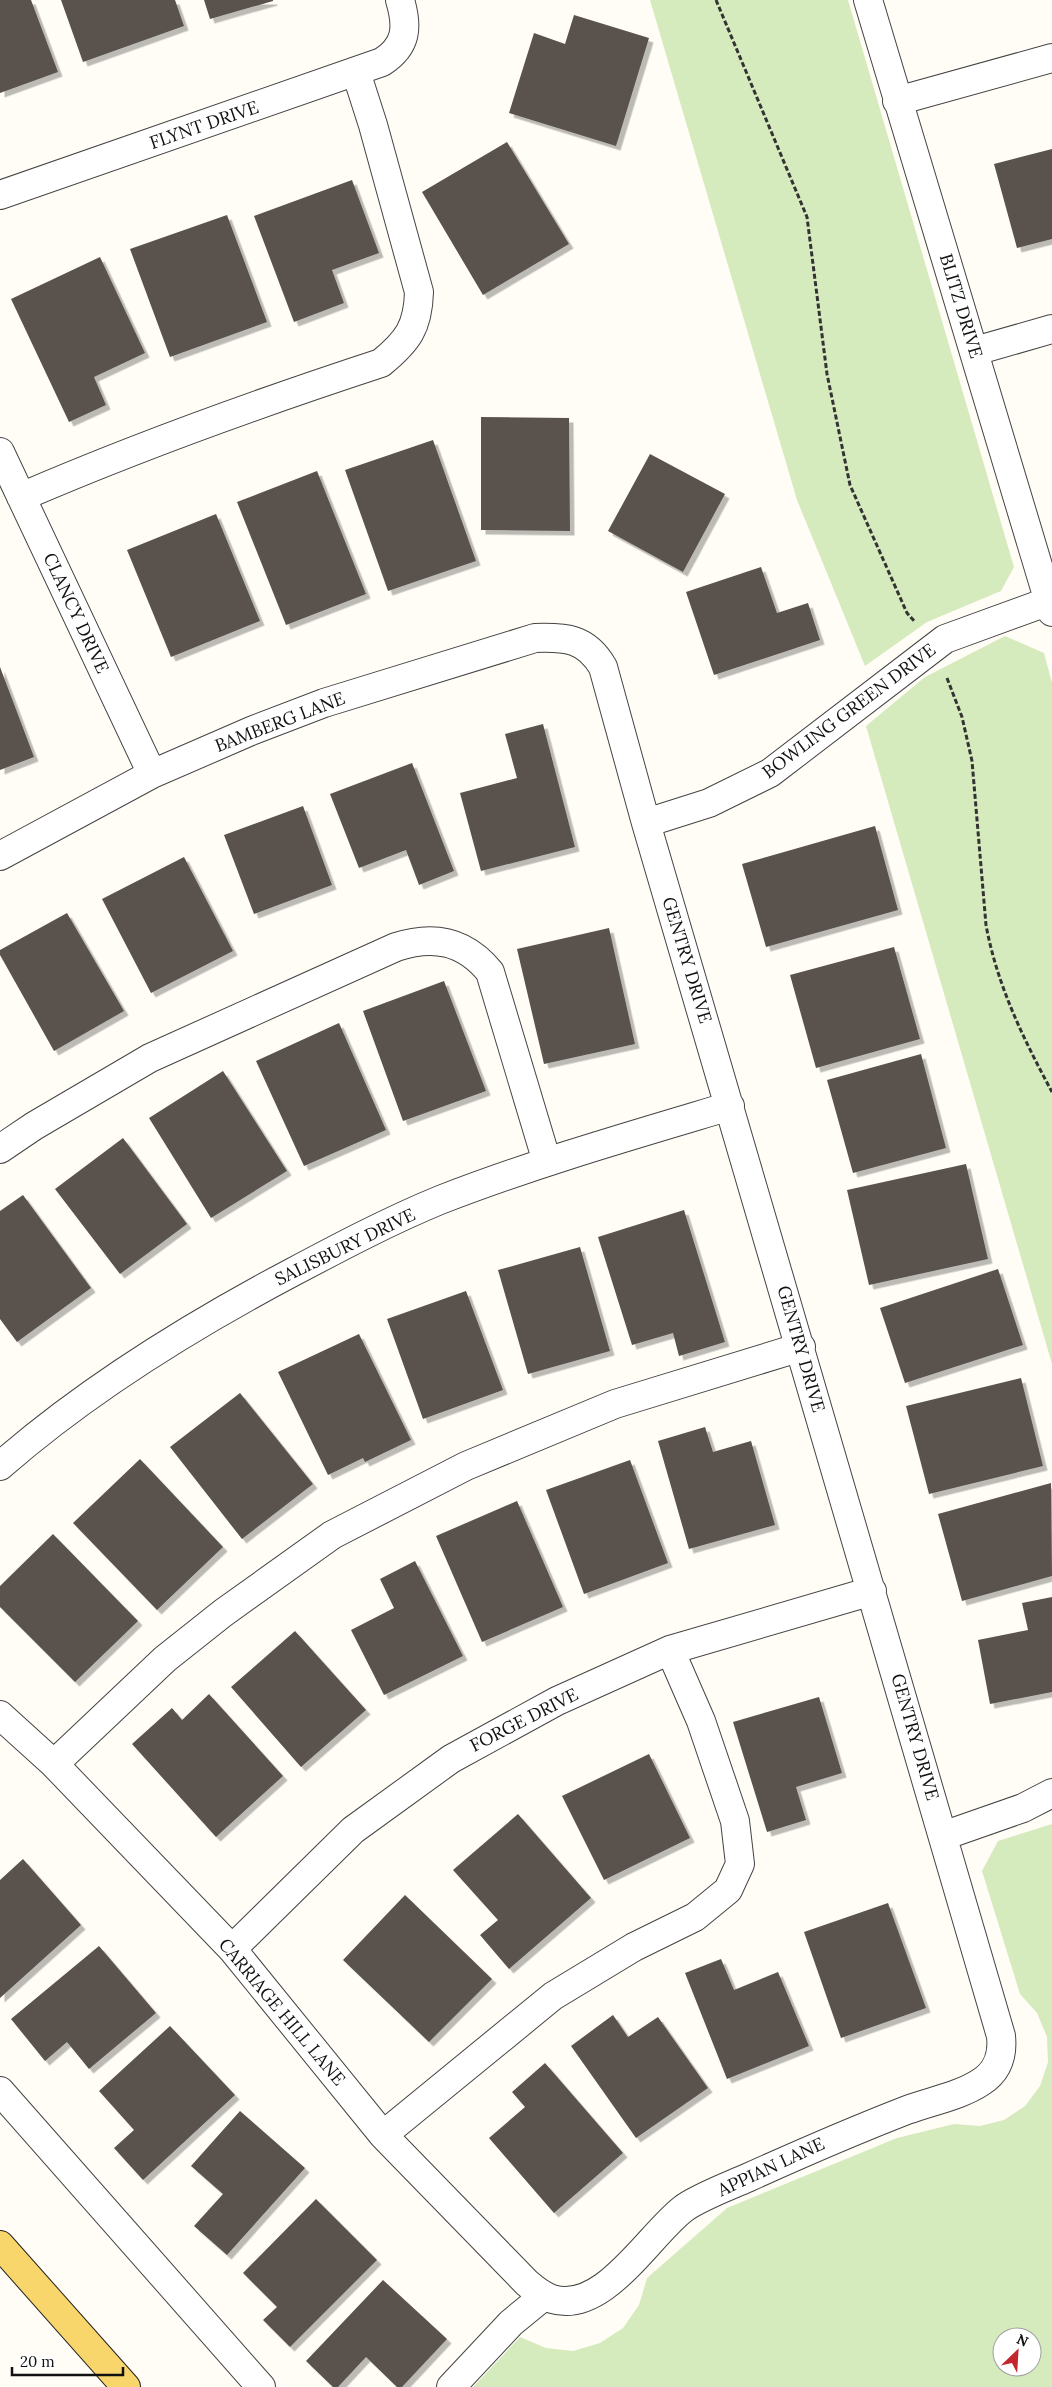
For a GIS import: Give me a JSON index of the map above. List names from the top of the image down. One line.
{"streets":{"street":["FLYNT DRIVE","BLITZ DRIVE","CLANCY DRIVE","BOWLING GREEN DRIVE","BAMBERG LANE","GENTRY DRIVE","SALISBURY DRIVE","FORGE DRIVE","CARRIAGE HILL LANE","APPIAN LANE"]},"crossings":[["BLITZ DRIVE","BOWLING GREEN DRIVE"],["CLANCY DRIVE","BAMBERG LANE"],["BOWLING GREEN DRIVE","GENTRY DRIVE"],["BAMBERG LANE","GENTRY DRIVE"],["GENTRY DRIVE","SALISBURY DRIVE"],["GENTRY DRIVE","FORGE DRIVE"],["GENTRY DRIVE","APPIAN LANE"],["FORGE DRIVE","CARRIAGE HILL LANE"],["CARRIAGE HILL LANE","APPIAN LANE"]],"scale_bar":"20 m","north":"top right"}
